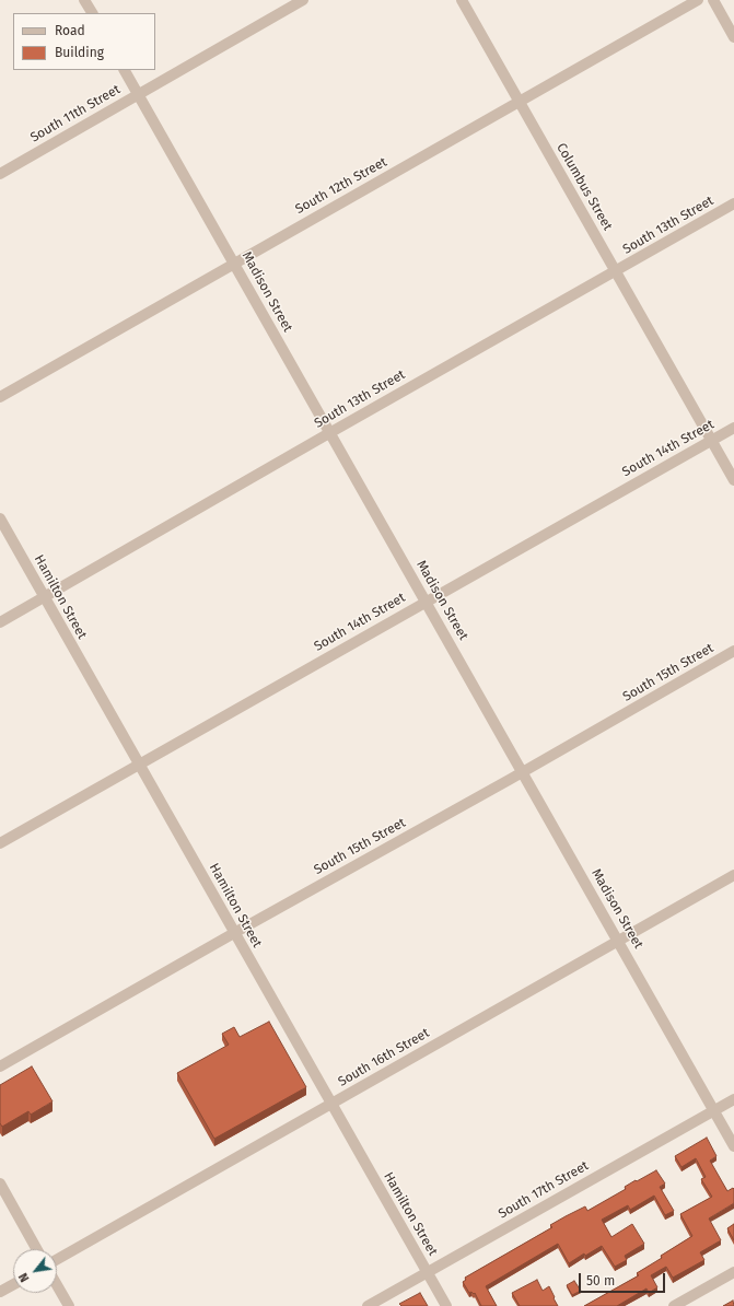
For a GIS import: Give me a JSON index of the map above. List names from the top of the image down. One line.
{"streets":{"street":["South 11th Street","South 12th Street","Columbus Street","South 13th Street","Madison Street","South 14th Street","Hamilton Street","South 15th Street","South 16th Street","South 17th Street"]},"crossings":[["South 11th Street","Madison Street"],["South 12th Street","Columbus Street"],["South 12th Street","Madison Street"],["Columbus Street","South 13th Street"],["Columbus Street","South 14th Street"],["South 13th Street","Madison Street"],["South 13th Street","Hamilton Street"],["Madison Street","South 14th Street"],["Madison Street","South 15th Street"],["Madison Street","South 16th Street"],["Madison Street","South 17th Street"],["South 14th Street","Hamilton Street"],["Hamilton Street","South 15th Street"],["Hamilton Street","South 16th Street"],["Hamilton Street","South 17th Street"]],"legend":["Road","Building"],"scale_bar":"50 m","north":"bottom left"}
